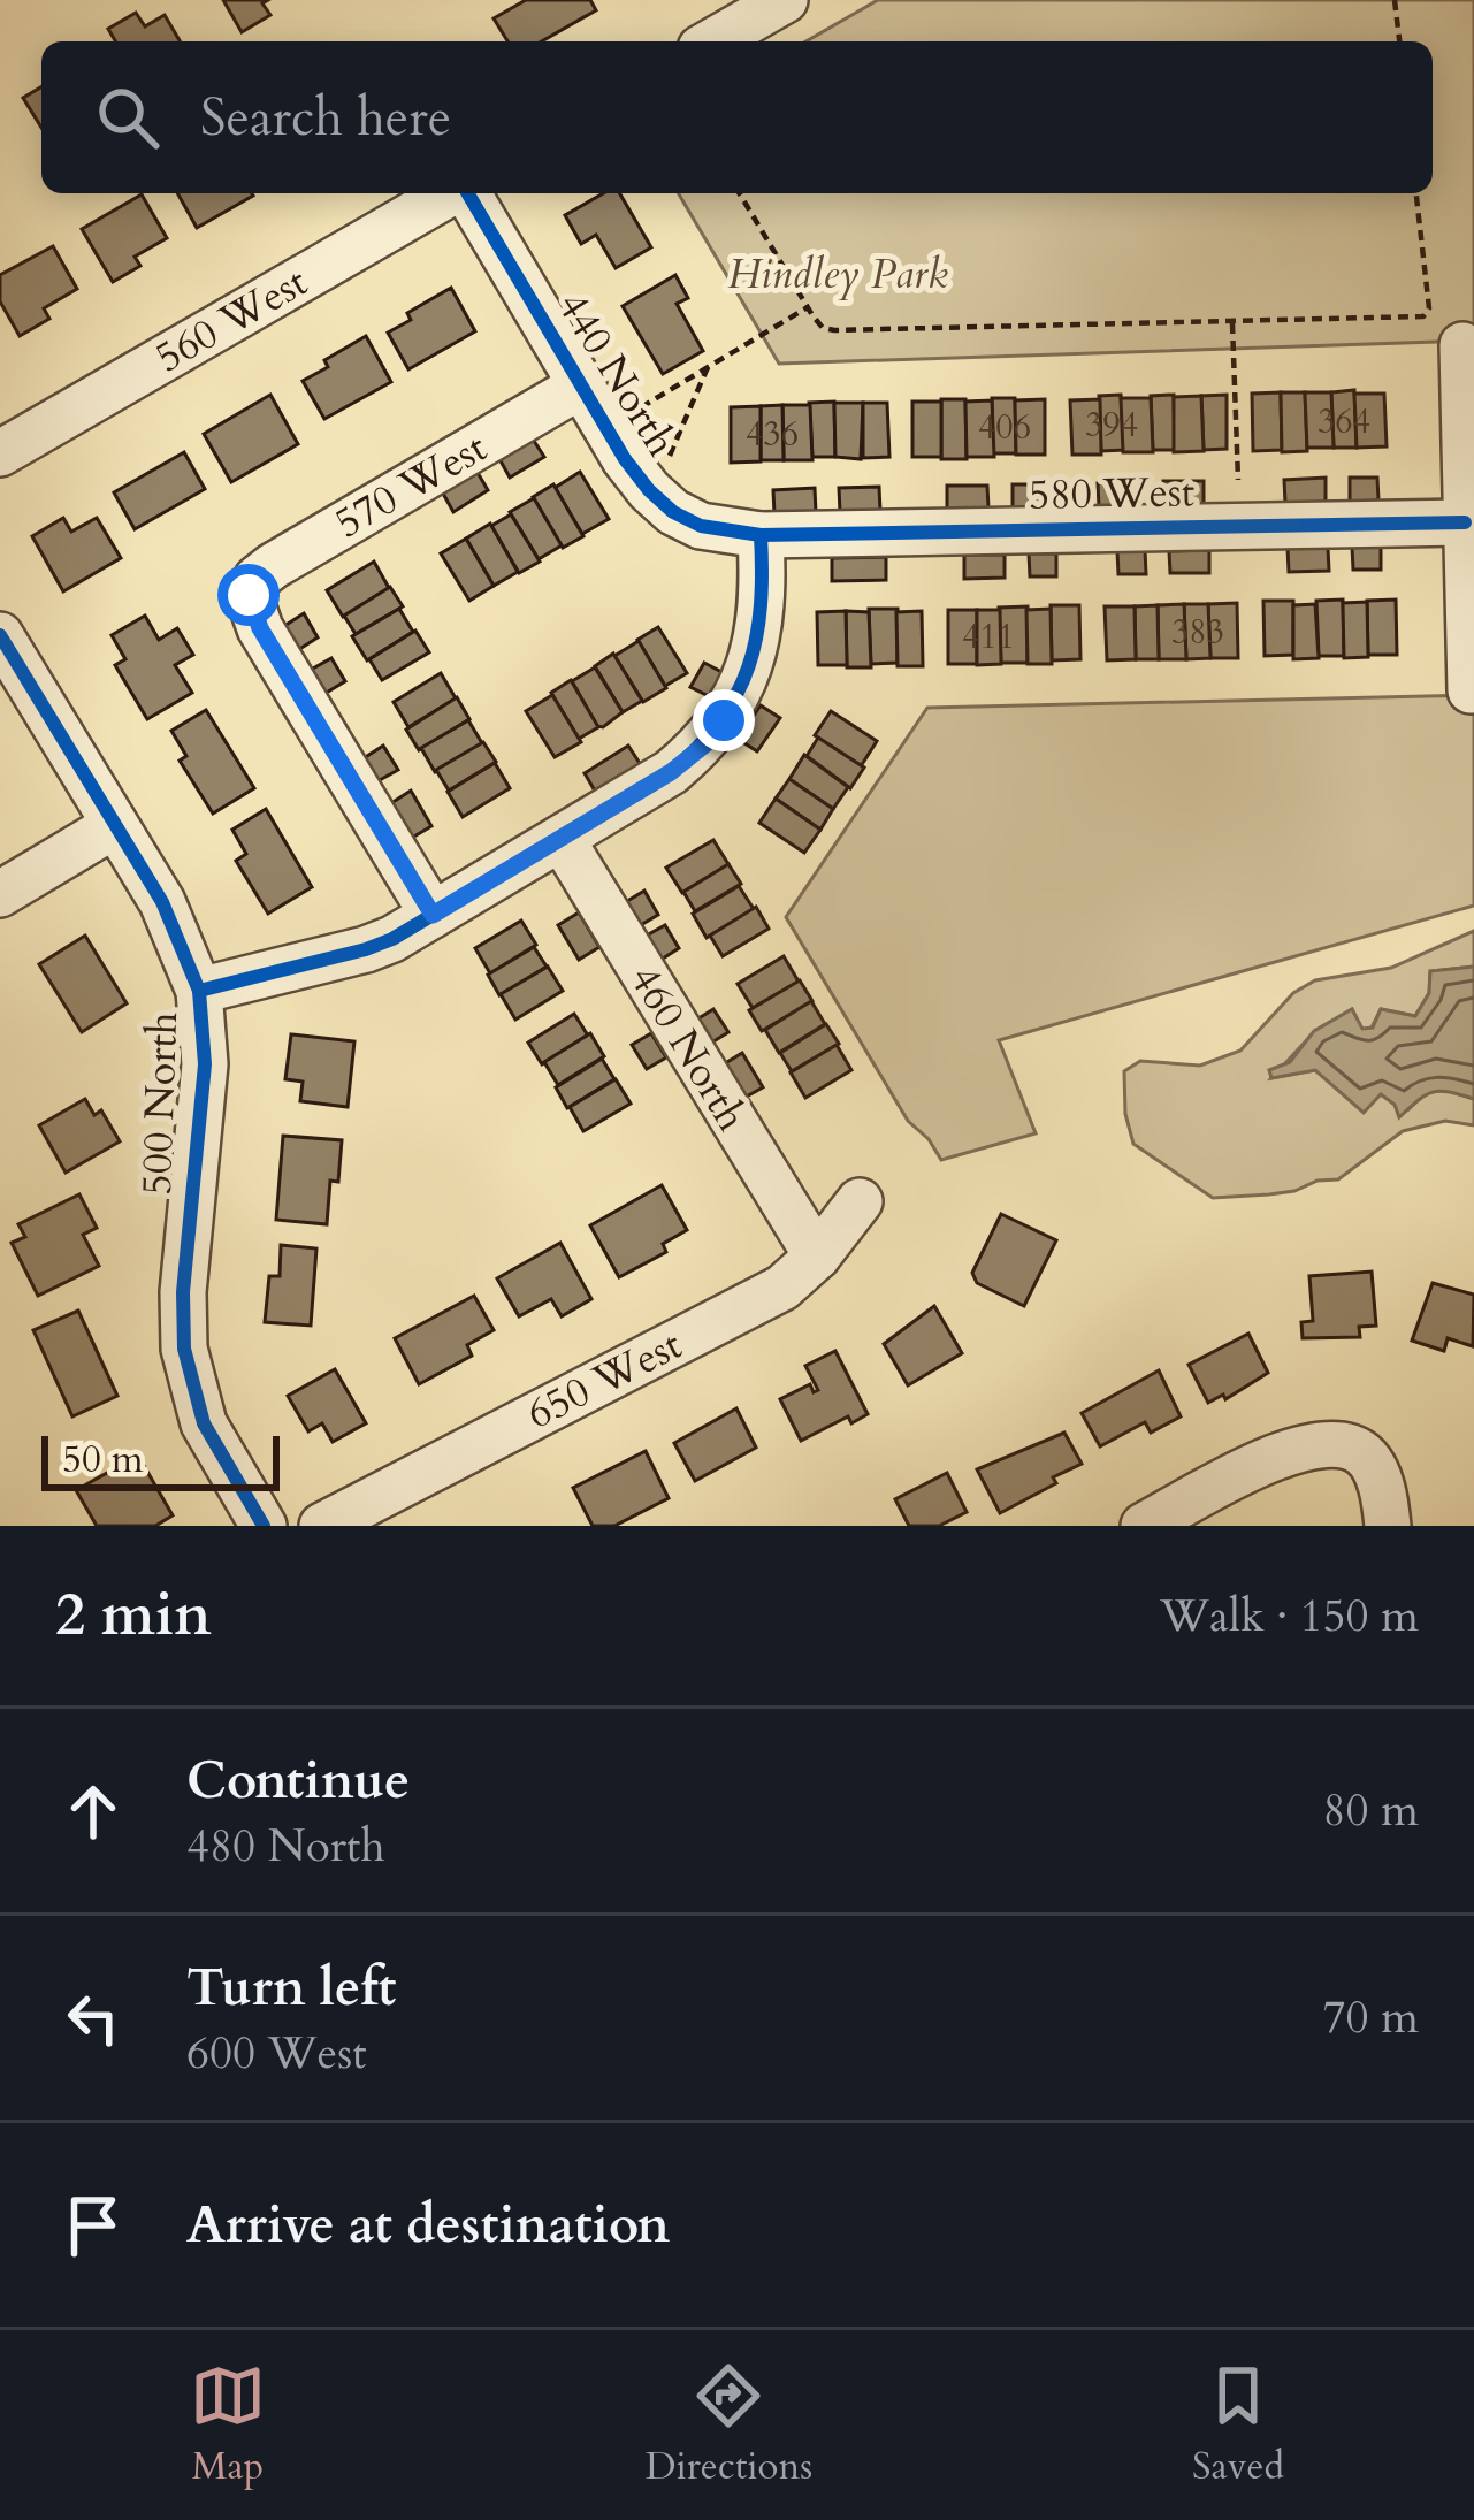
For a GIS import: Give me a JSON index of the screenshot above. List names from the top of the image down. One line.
{"streets":{"street":["560 West","440 North","570 West","580 West","460 North","500 North","650 West"]},"crossings":[["440 North","570 West"],["440 North","580 West"],["460 North","650 West"]],"parks":["Hindley Park"],"house_numbers":["364","394","406","436","383","411"],"scale_bar":"50 m","page":{"search":"Search here","scale":"50 m","heading":["2 min","Walk · 150 m"],"list":[["Continue","480 North","80 m"],["Turn left","600 West","70 m"],"Arrive at destination"],"nav":["Map","Directions","Saved"]}}
